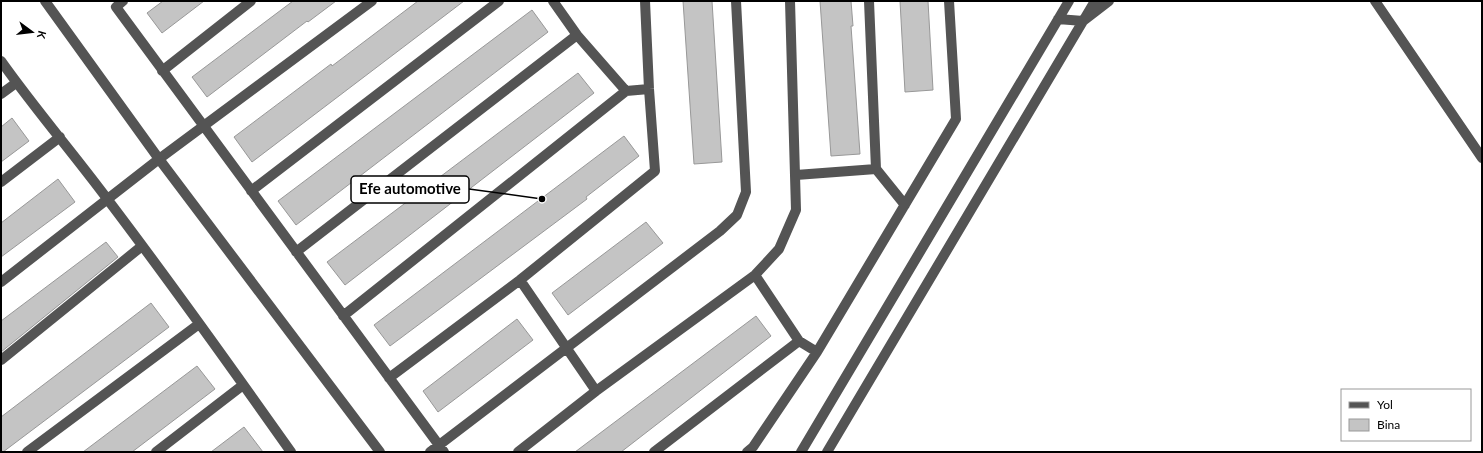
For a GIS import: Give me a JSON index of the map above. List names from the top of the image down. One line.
{"places":["Efe automotive"],"legend":["Yol","Bina"],"north":"right"}
